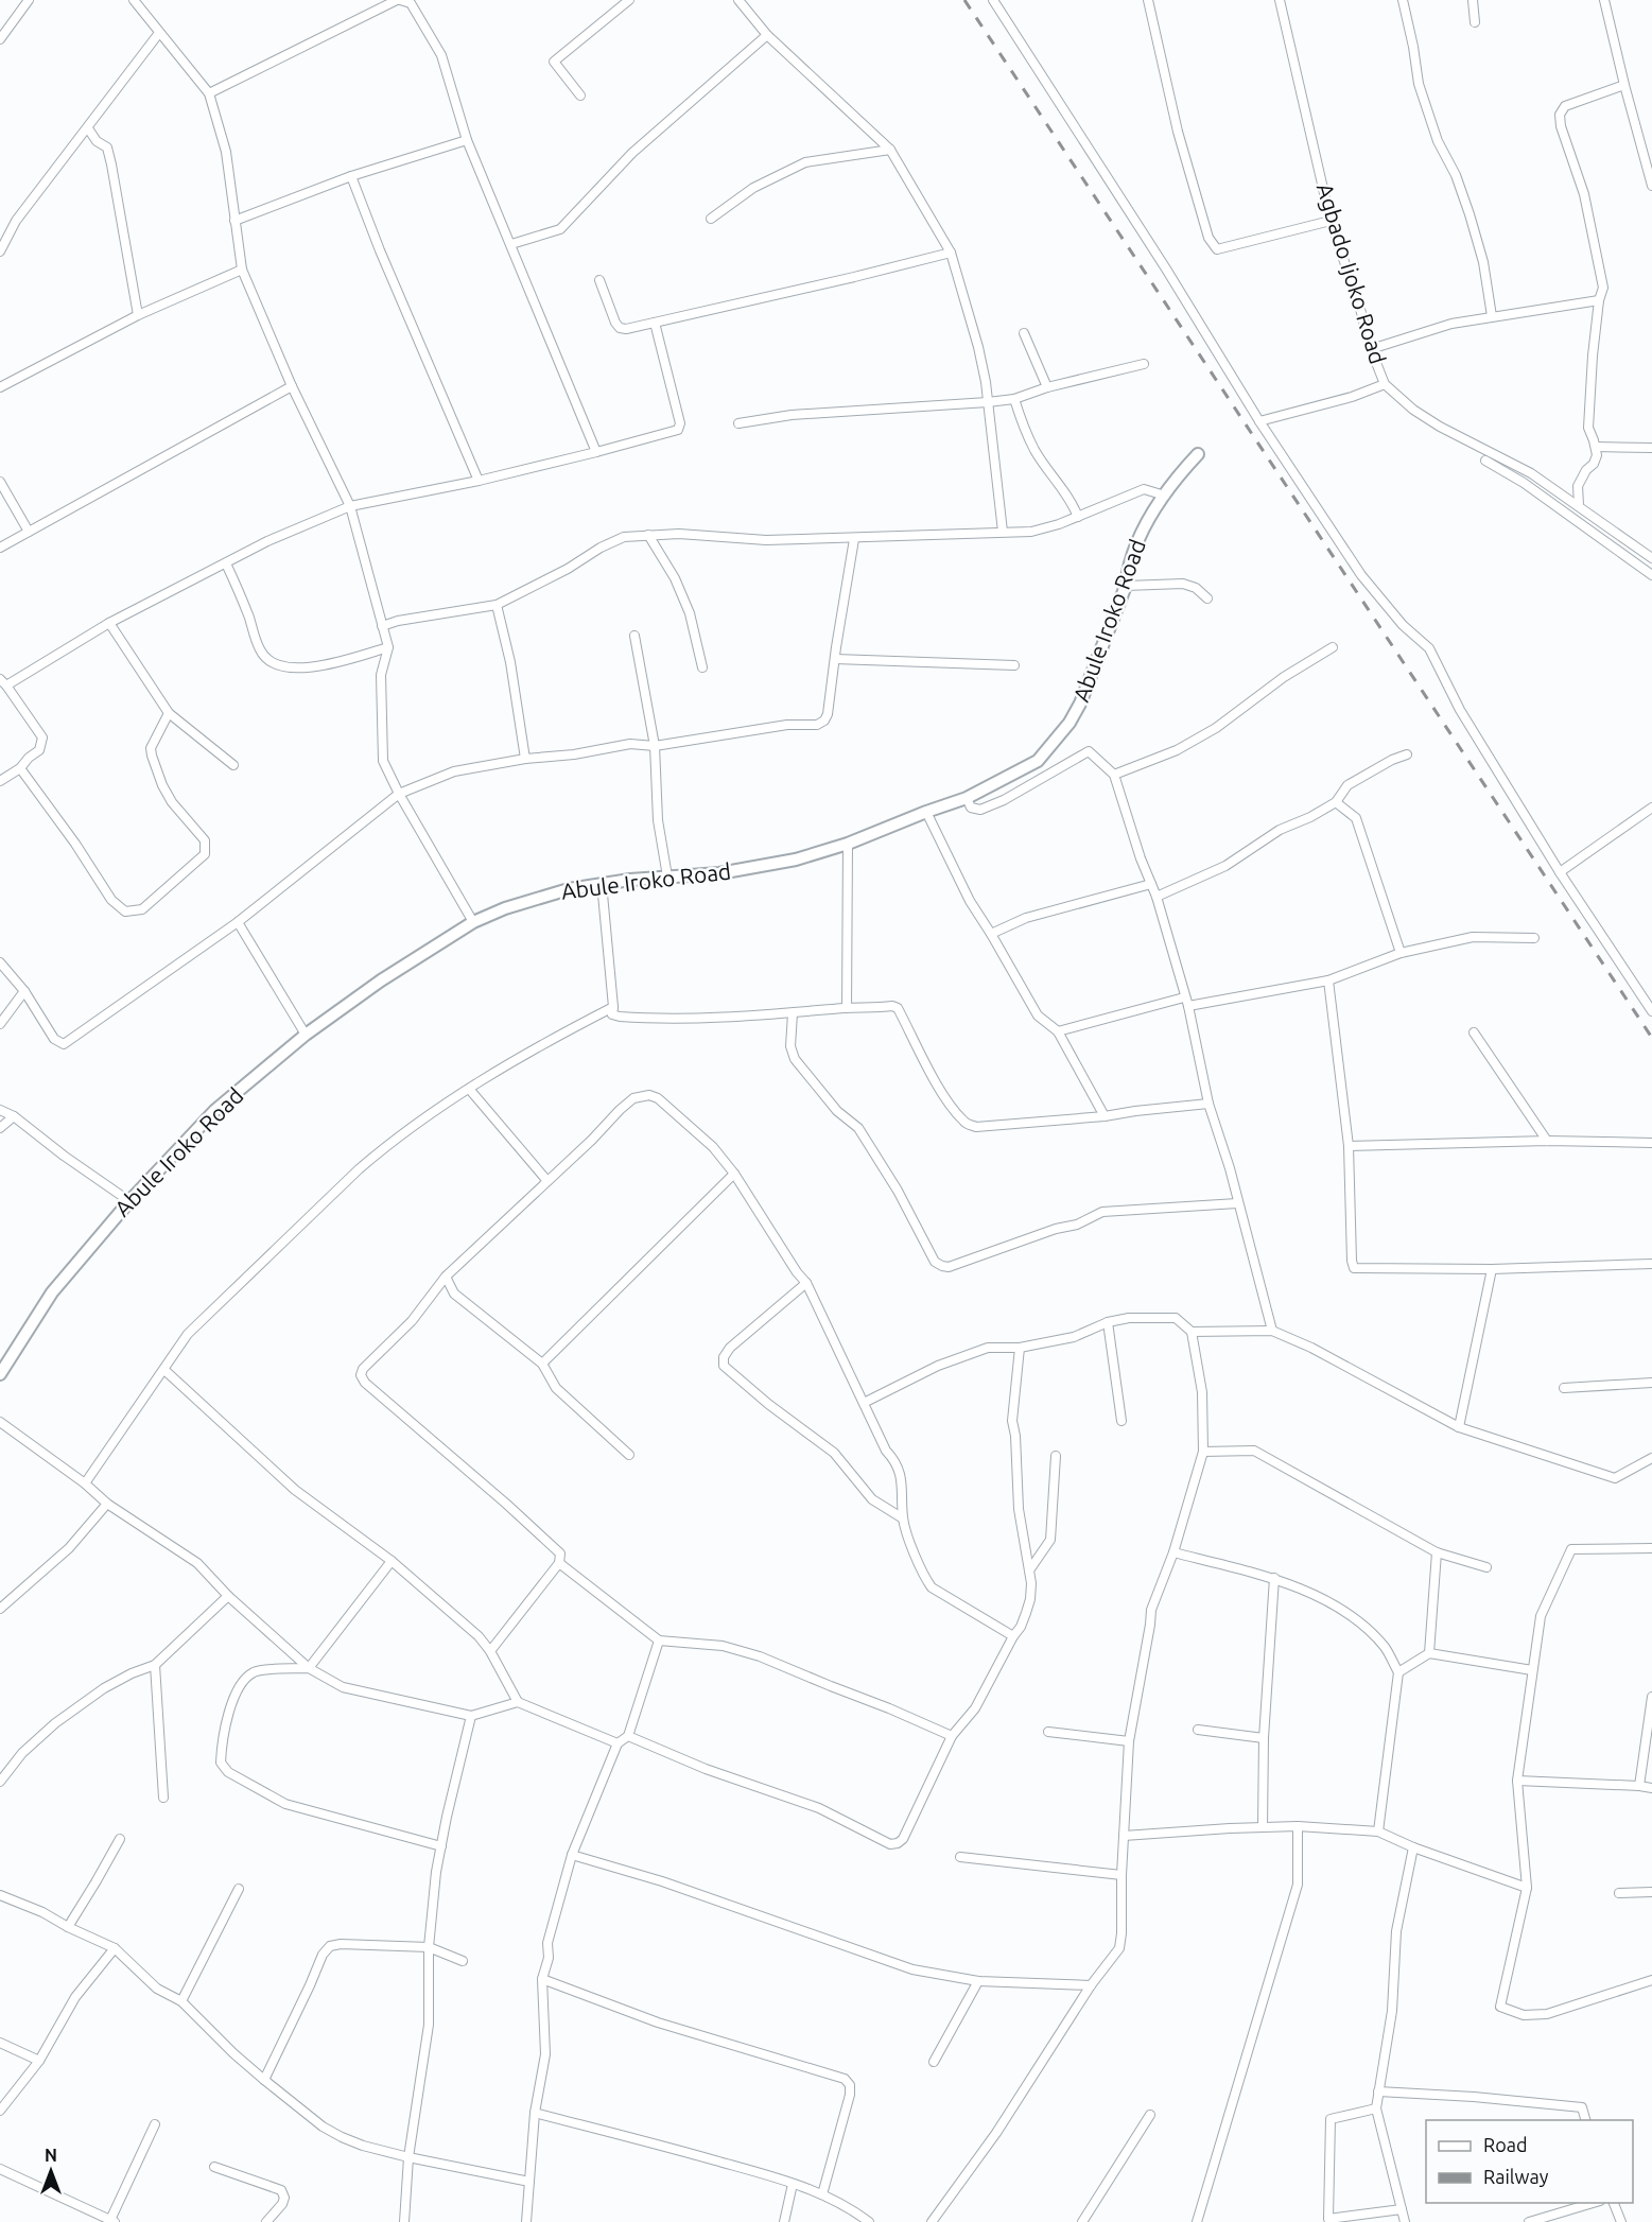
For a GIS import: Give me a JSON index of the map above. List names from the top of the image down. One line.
{"streets":{"street":["Agbado Ijoko Road","Abule Iroko Road"]},"legend":["Road","Railway"],"north":"top"}
